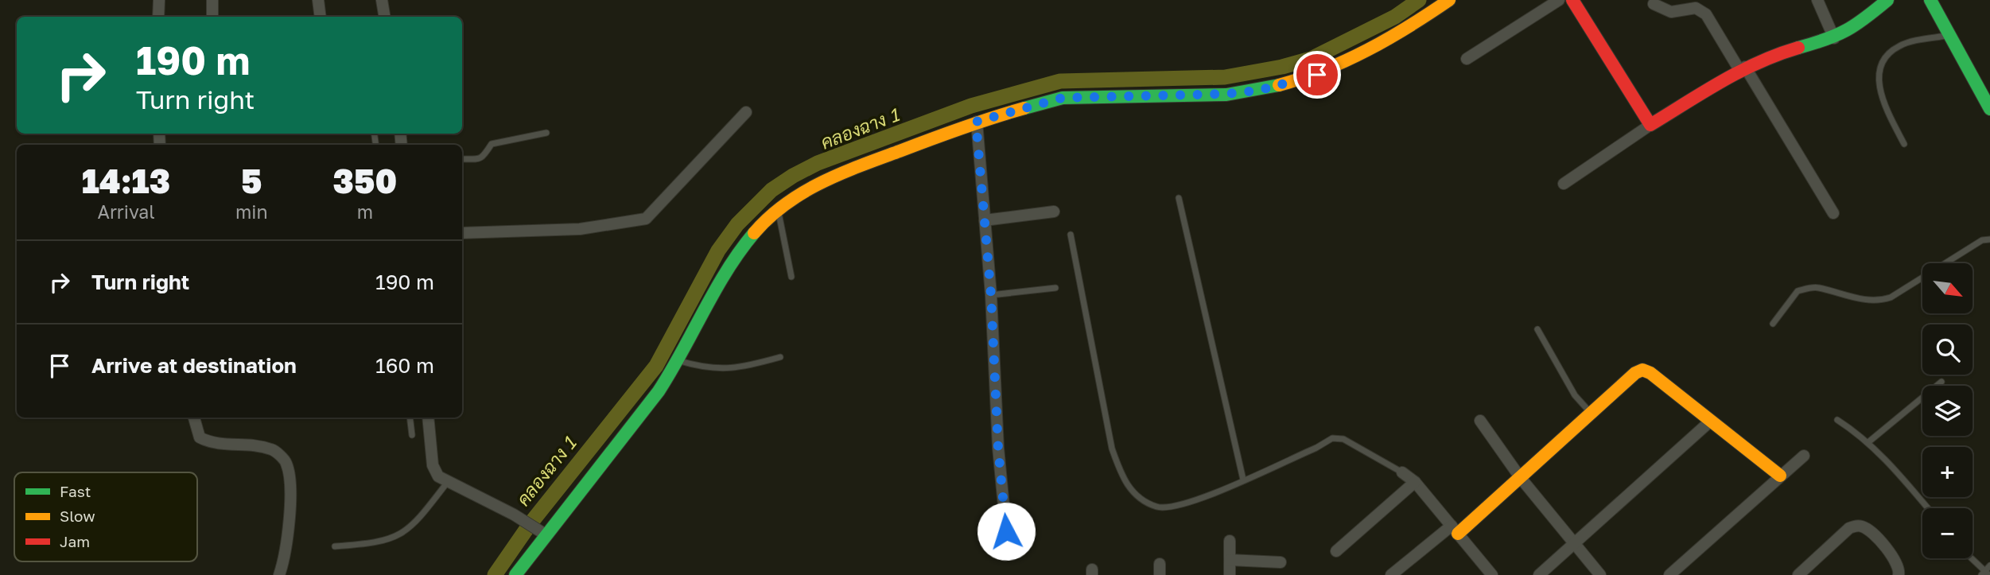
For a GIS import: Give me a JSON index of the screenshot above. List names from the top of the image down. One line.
{"water":["คลองฉาง 1"],"legend":["Fast","Slow","Jam"],"north":"bottom right","page":{"turn":["190 m","Turn right"],"eta":["14:13","Arrival","5","min","350","m"],"list":[{"name":"Turn right","value":"190 m"},{"name":"Arrive at destination","value":"160 m"}],"map_buttons":["+","−"]}}
